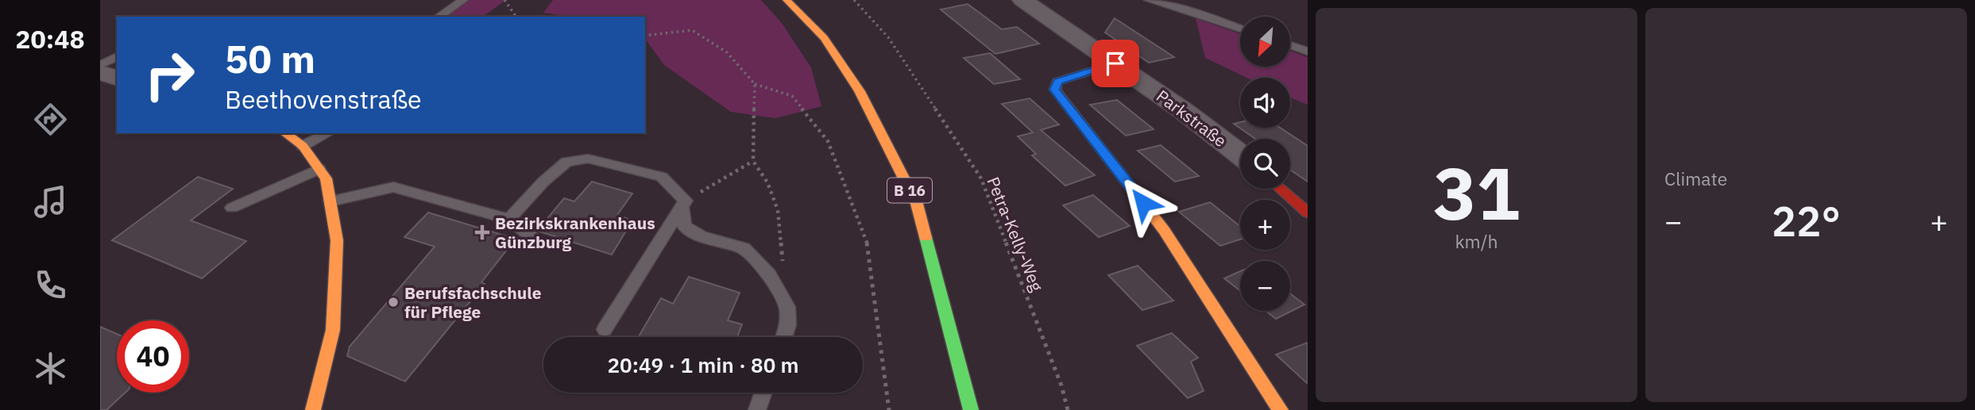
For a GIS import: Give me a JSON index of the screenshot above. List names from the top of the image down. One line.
{"streets":{"street":["Parkstraße","B 16"],"path":["Petra-Kelly-Weg"]},"places":{"health":["Bezirkskrankenhaus Günzburg"],"other":["Berufsfachschule für Pflege"]},"north":"bottom left","page":{"tabs":"20:48","tile":[["31","km/h"],"Climate"],"map_buttons":["+","−"],"turn":["50 m","Beethovenstraße"],"heat":["−","22°","+"],"limit":"40","trip":"20:49 · 1 min · 80 m"}}
